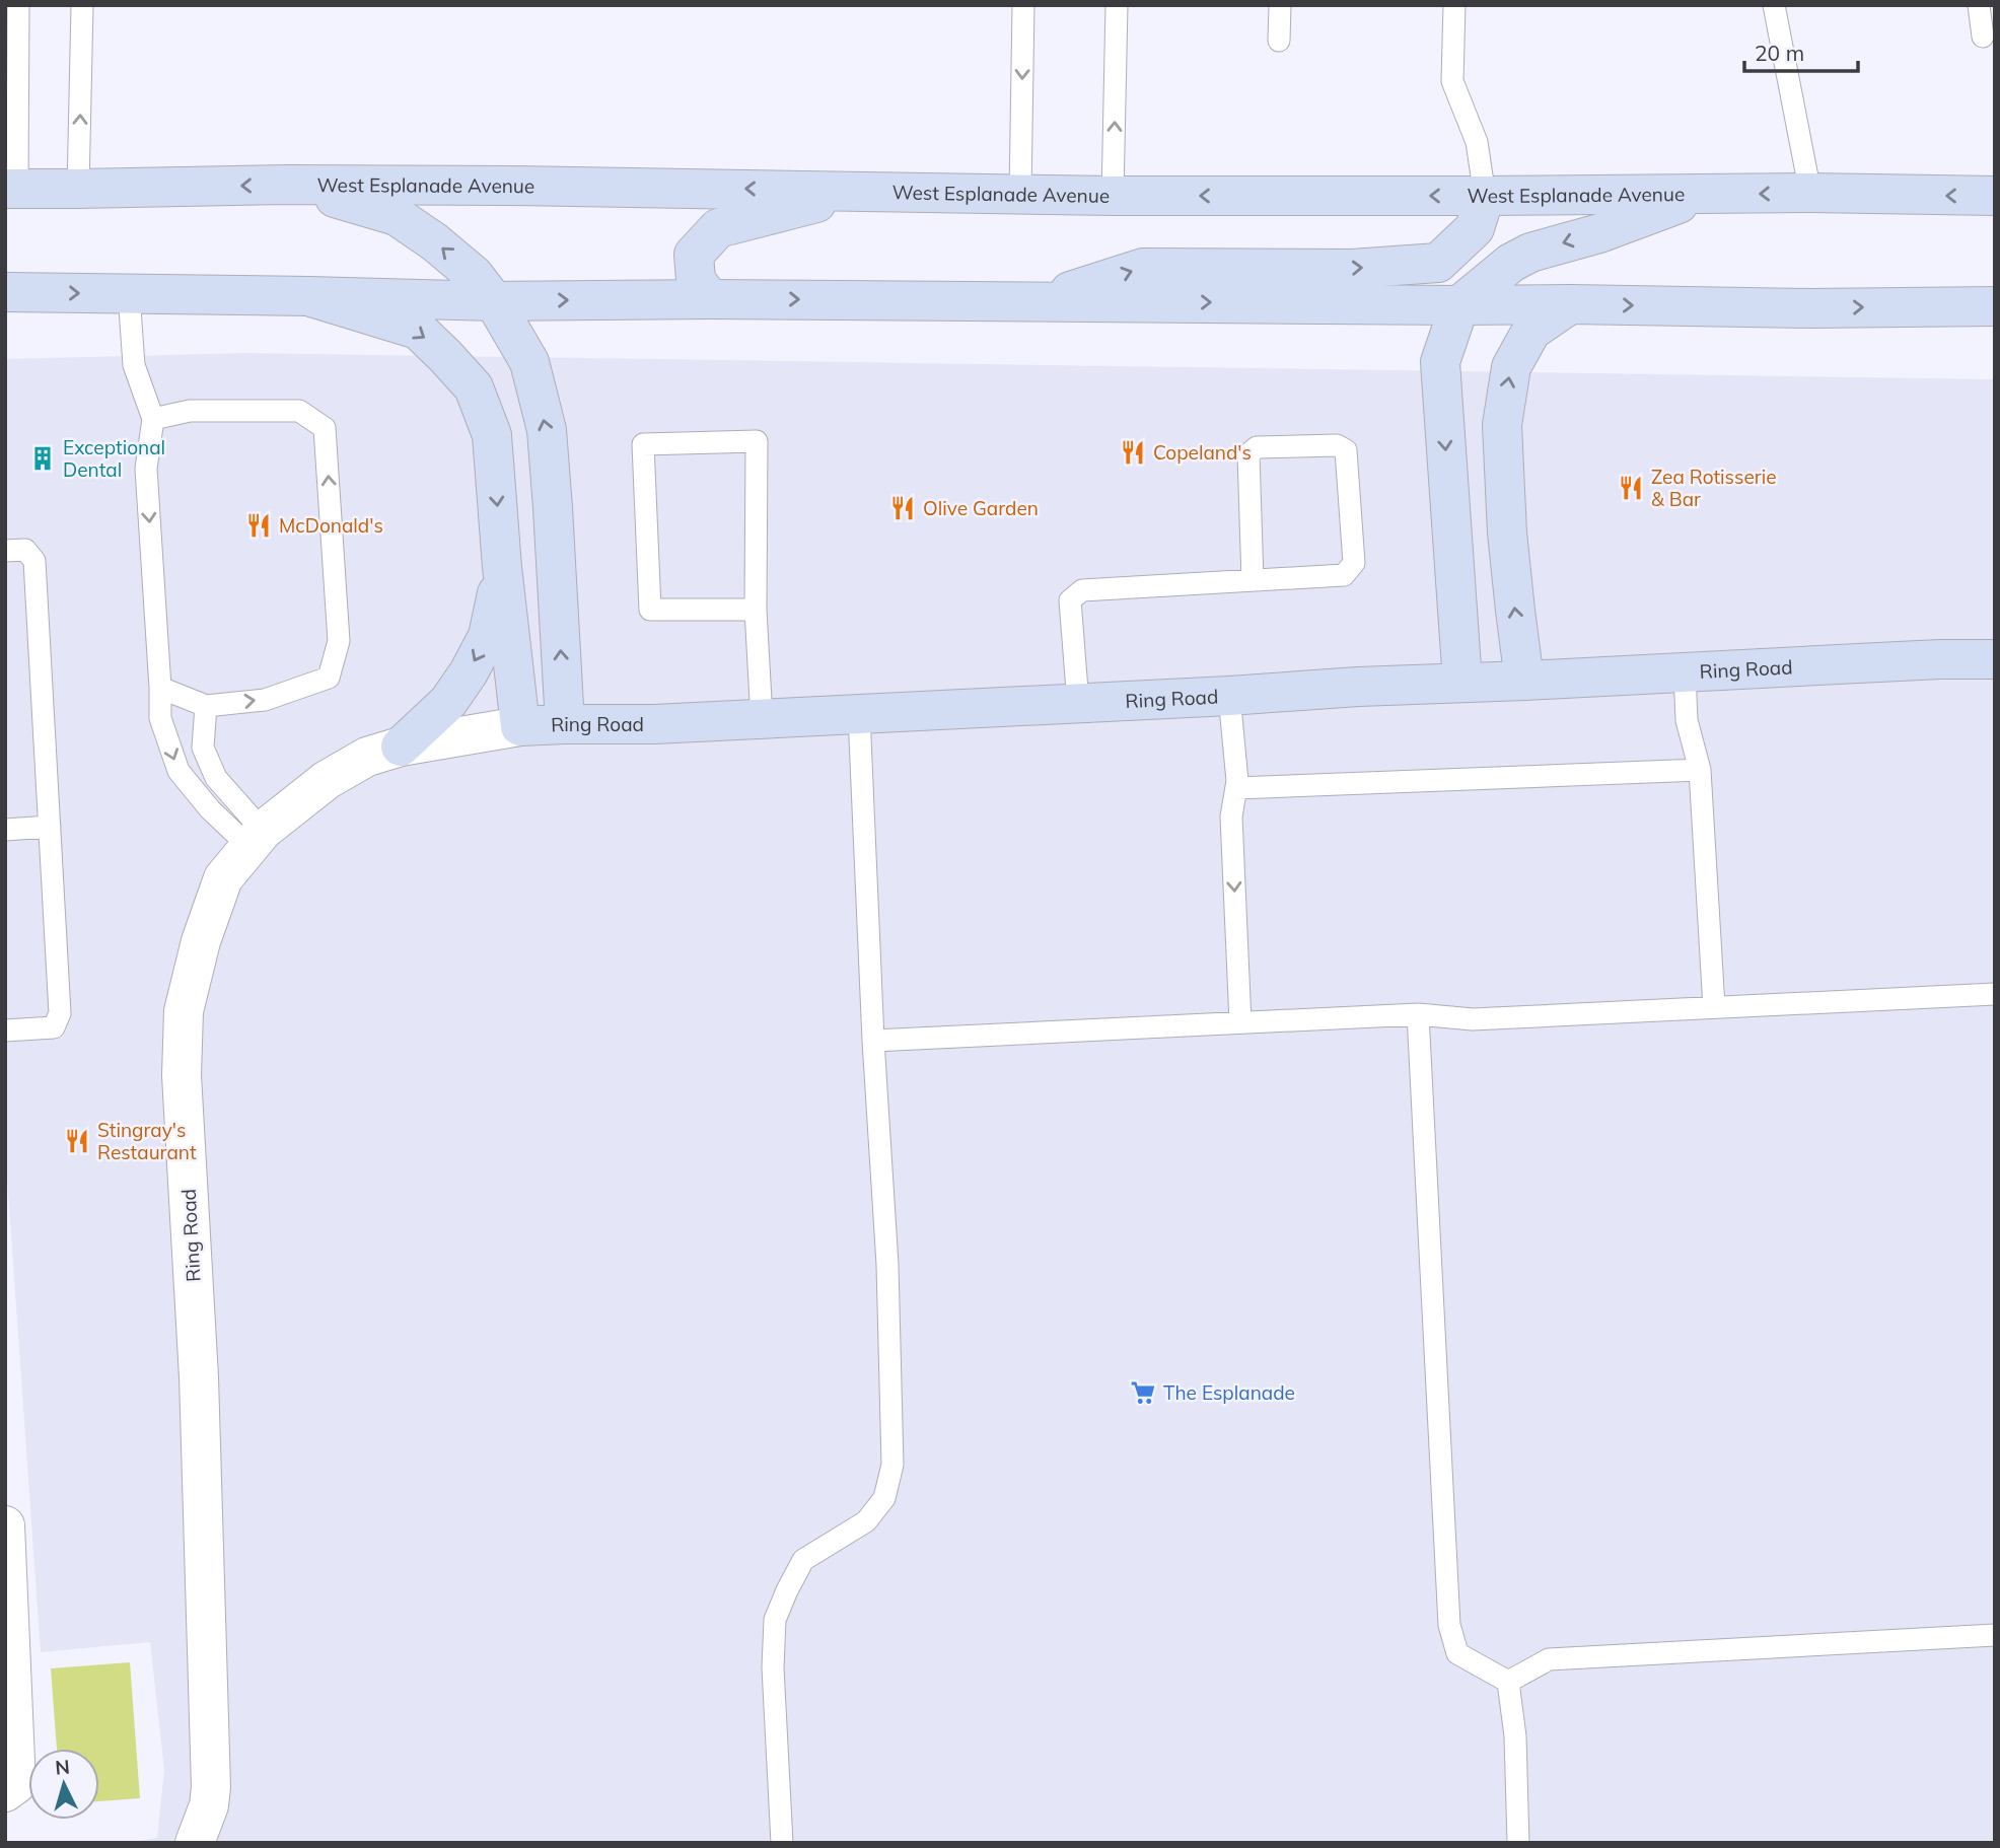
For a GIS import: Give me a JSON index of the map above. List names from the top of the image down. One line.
{"streets":{"main road":["West Esplanade Avenue","Ring Road"]},"places":{"restaurant":["Copeland's","Zea Rotisserie & Bar","Olive Garden","McDonald's","Stingray's Restaurant"],"building":["Exceptional Dental"],"supermarket":["The Esplanade"]},"scale_bar":"20 m","north":"top"}
